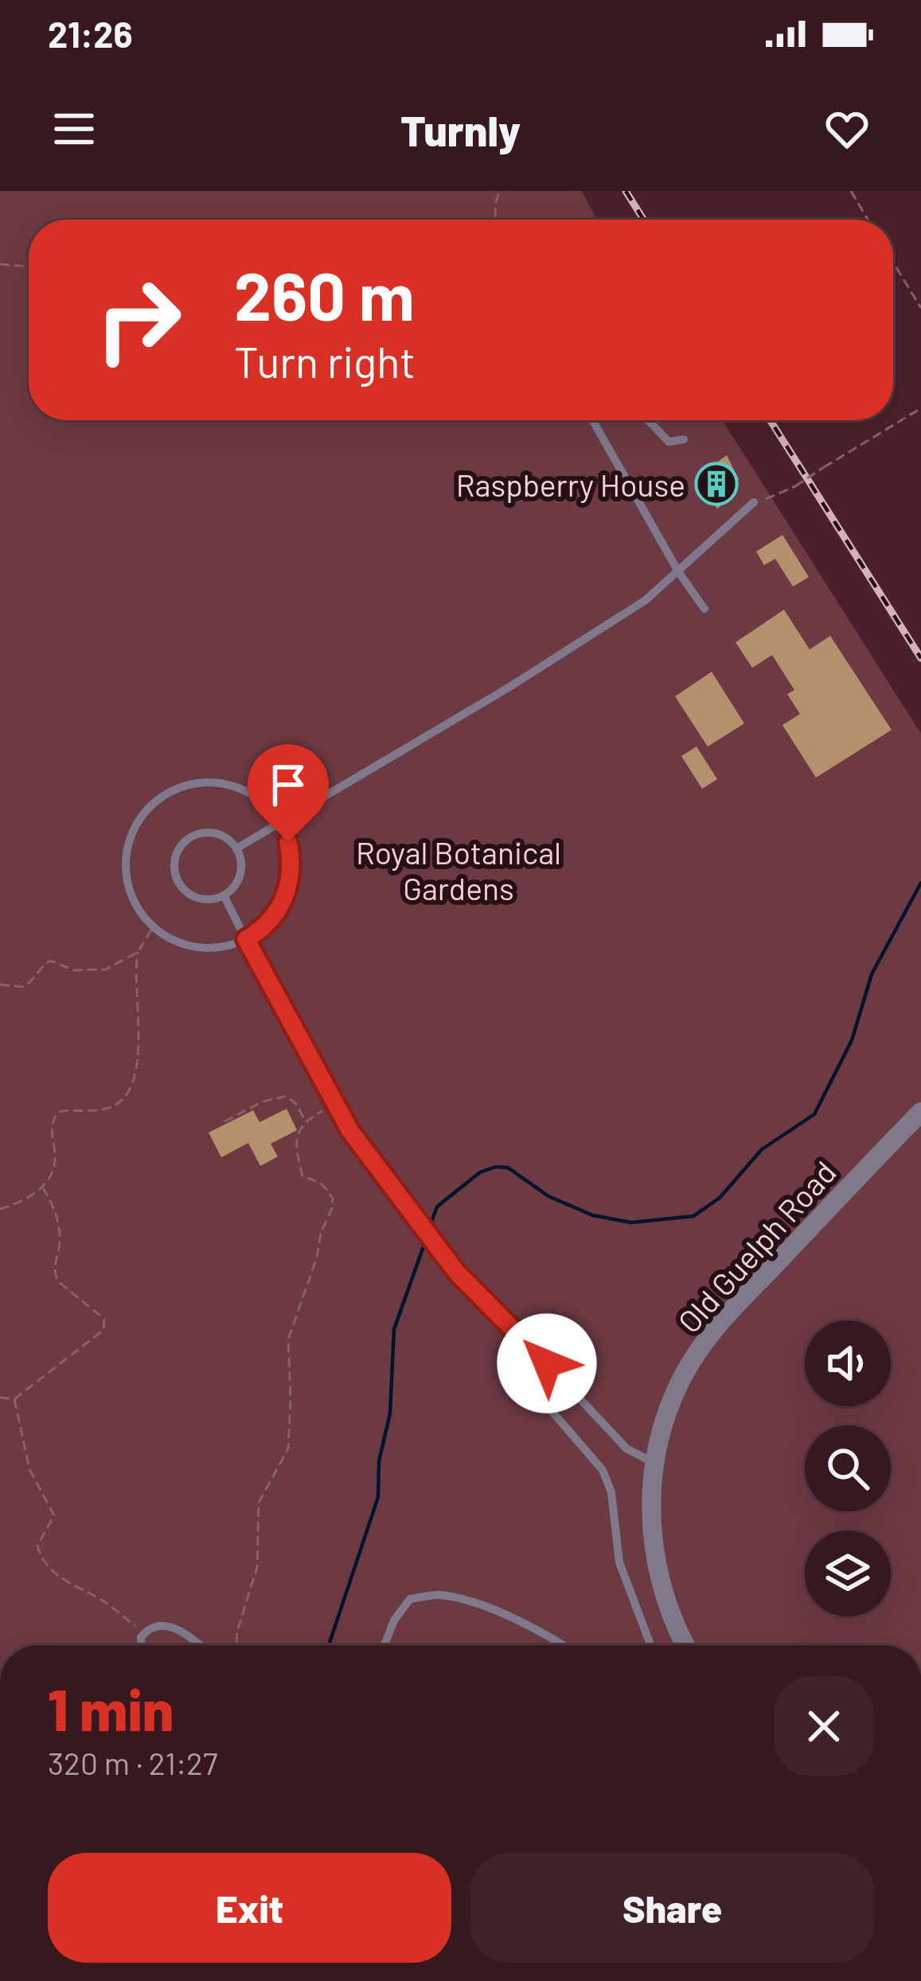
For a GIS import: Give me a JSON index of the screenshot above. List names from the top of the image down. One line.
{"streets":{"street":["Old Guelph Road"]},"parks":["Royal Botanical Gardens"],"places":{"building":["Raspberry House"]},"page":{"status":"21:26","header":"Turnly","turn":["260 m","Turn right"],"heading":["1 min","320 m · 21:27"],"buttons":["Exit","Share"]}}
